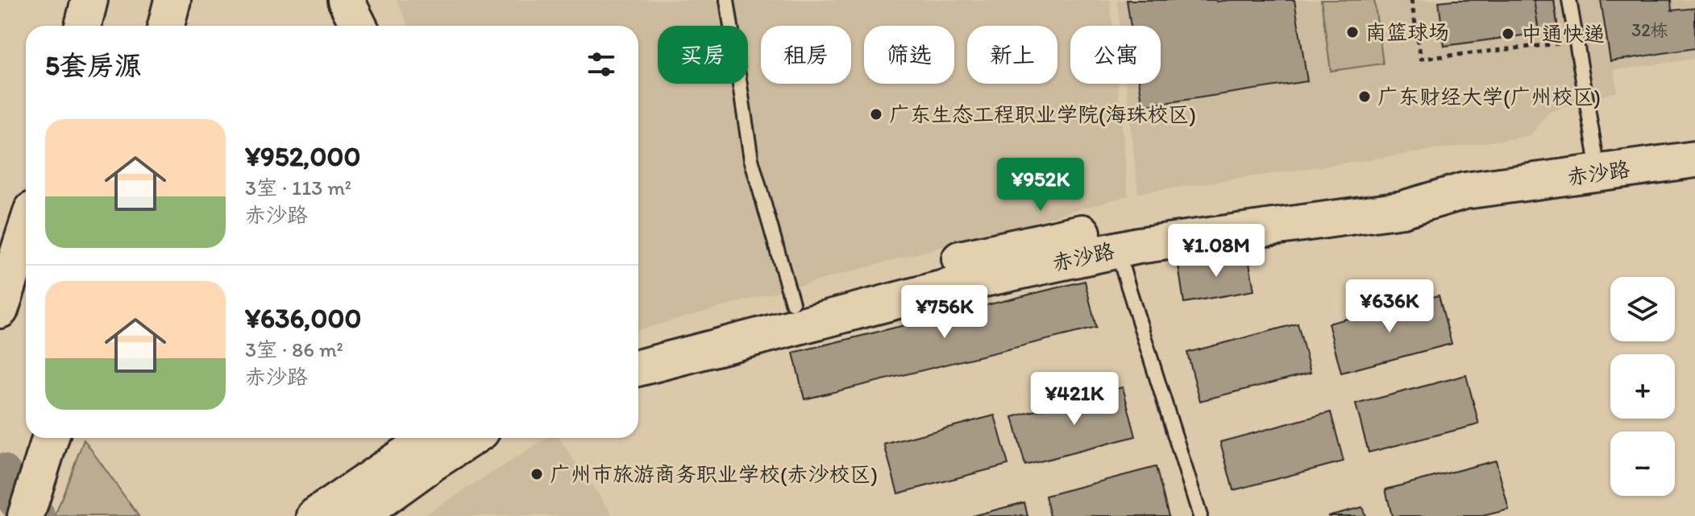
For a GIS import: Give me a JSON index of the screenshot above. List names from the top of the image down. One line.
{"streets":{"main road":["赤沙路"]},"places":["南篮球场","中通快递","广东财经大学(广州校区)","广东生态工程职业学院(海珠校区)","广州市旅游商务职业学校(赤沙校区)"],"house_numbers":["32栋"],"page":{"chip":["买房","租房","筛选","新上","公寓"],"heading":"5套房源","list":[{"name":"¥952,000","note":"3室 · 113 m² · 赤沙路"},{"name":"¥636,000","note":"3室 · 86 m² · 赤沙路"}],"price":["¥952K","¥1.08M","¥636K","¥756K","¥421K"],"map_buttons":["+","−"]}}
